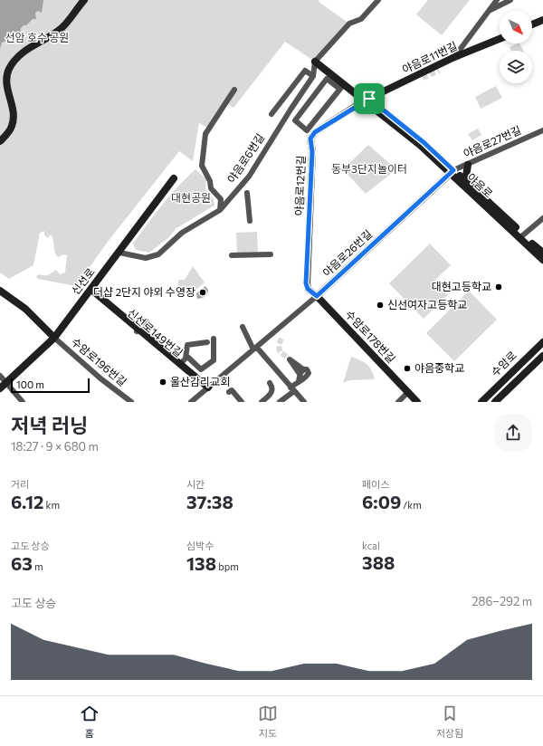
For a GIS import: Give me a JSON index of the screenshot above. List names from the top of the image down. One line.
{"streets":{"street":["야음로11번길","야음로27번길","야음로6번길","야음로12번길","야음로","야음로26번길","신선로","신선로149번길","수암로178번길","수암로196번길","수암로"]},"crossings":[["야음로11번길","야음로12번길"],["야음로11번길","야음로"],["야음로27번길","야음로"],["야음로27번길","야음로26번길"],["야음로6번길","야음로"],["야음로6번길","신선로"],["야음로12번길","야음로"],["야음로12번길","야음로26번길"],["야음로12번길","수암로178번길"],["야음로","야음로26번길"],["야음로26번길","신선로149번길"],["야음로26번길","수암로178번길"],["신선로","신선로149번길"],["신선로","수암로196번길"]],"parks":["선암 호수 공원","동부3단지놀이터","대현공원"],"places":["대현고등학교","더샵 2단지 야외 수영장","신선여자고등학교","야음중학교","울산감리교회"],"scale_bar":"100 m","north":"bottom right","page":{"scale":"100 m","heading":["저녁 러닝","18:27 · 9 × 680 m"],"stats":[["거리","6.12 km"],["시간","37:38"],["페이스","6:09 /km"],["고도 상승","63 m"],["심박수","138 bpm"],["kcal","388"]],"chart":["고도 상승","286–292 m"],"tabs":["홈","지도","저장됨"]}}
